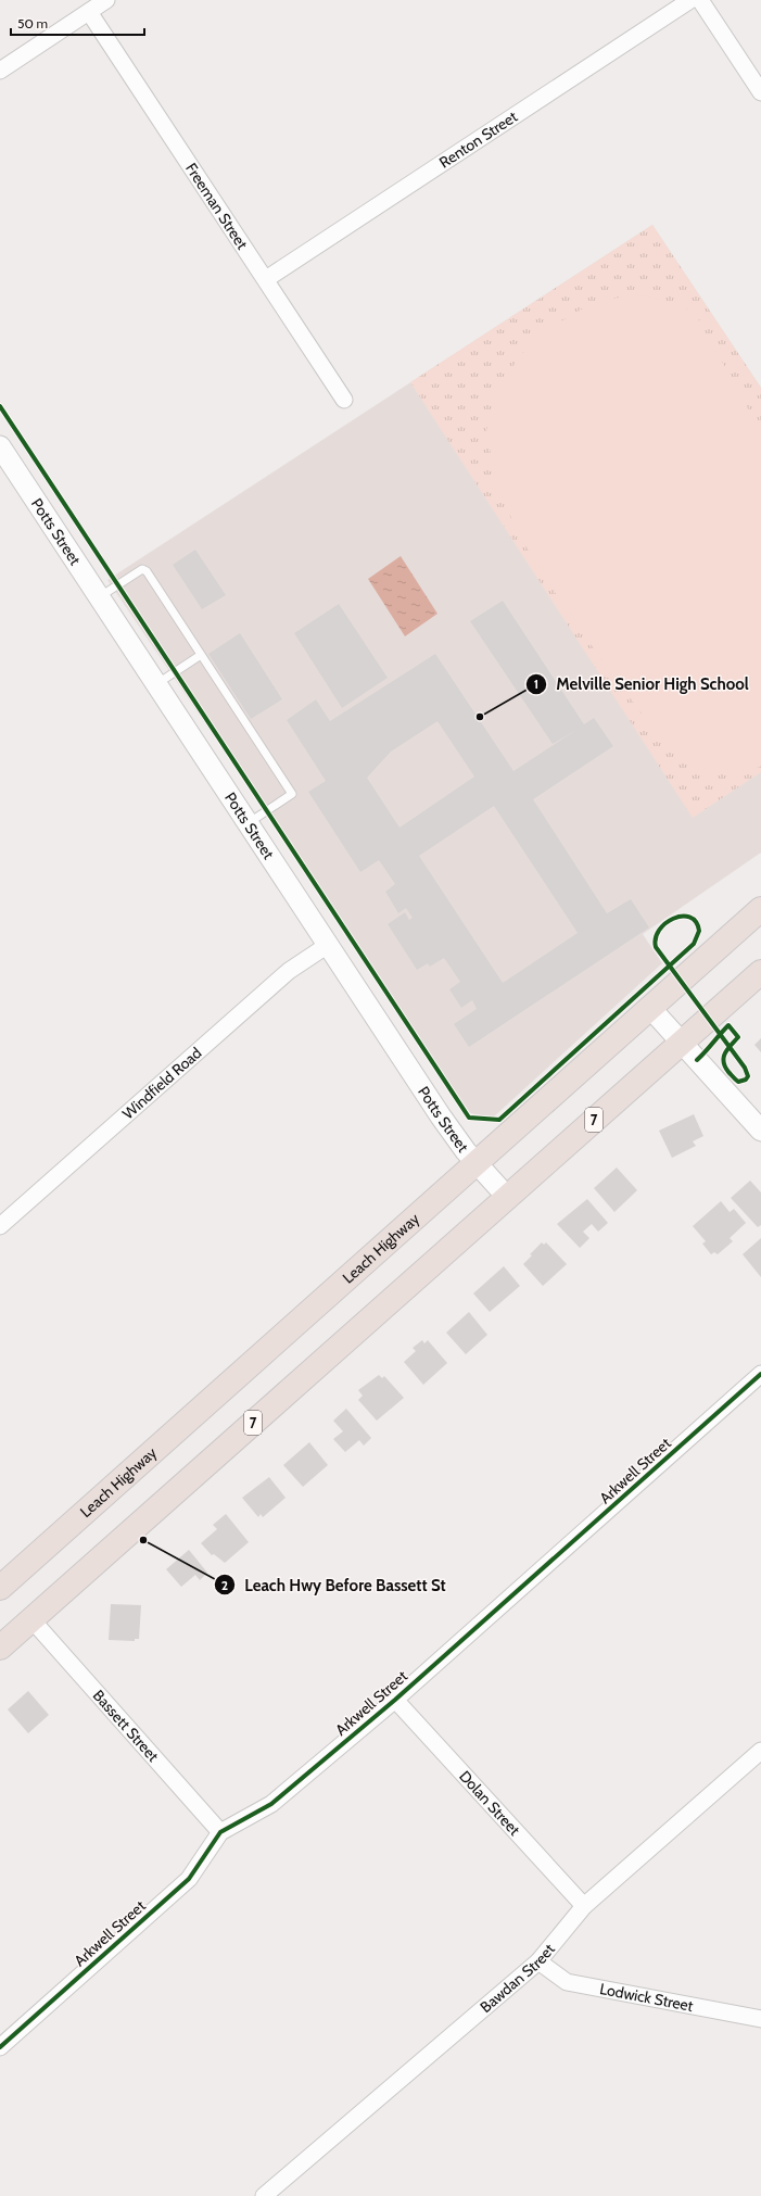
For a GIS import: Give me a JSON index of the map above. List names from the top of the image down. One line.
{"streets":{"highway":["7","Leach Highway"],"street":["Renton Street","Freeman Street","Potts Street","Windfield Road","Arkwell Street","Bassett Street","Dolan Street","Bawdan Street","Lodwick Street"]},"crossings":[["Renton Street","Freeman Street"],["Potts Street","Windfield Road"],["Potts Street","7"],["Potts Street","Leach Highway"],["7","Bassett Street"],["Arkwell Street","Bassett Street"],["Arkwell Street","Dolan Street"],["Dolan Street","Bawdan Street"],["Bawdan Street","Lodwick Street"]],"places":["Melville Senior High School","Leach Hwy Before Bassett St"],"scale_bar":"50 m"}
